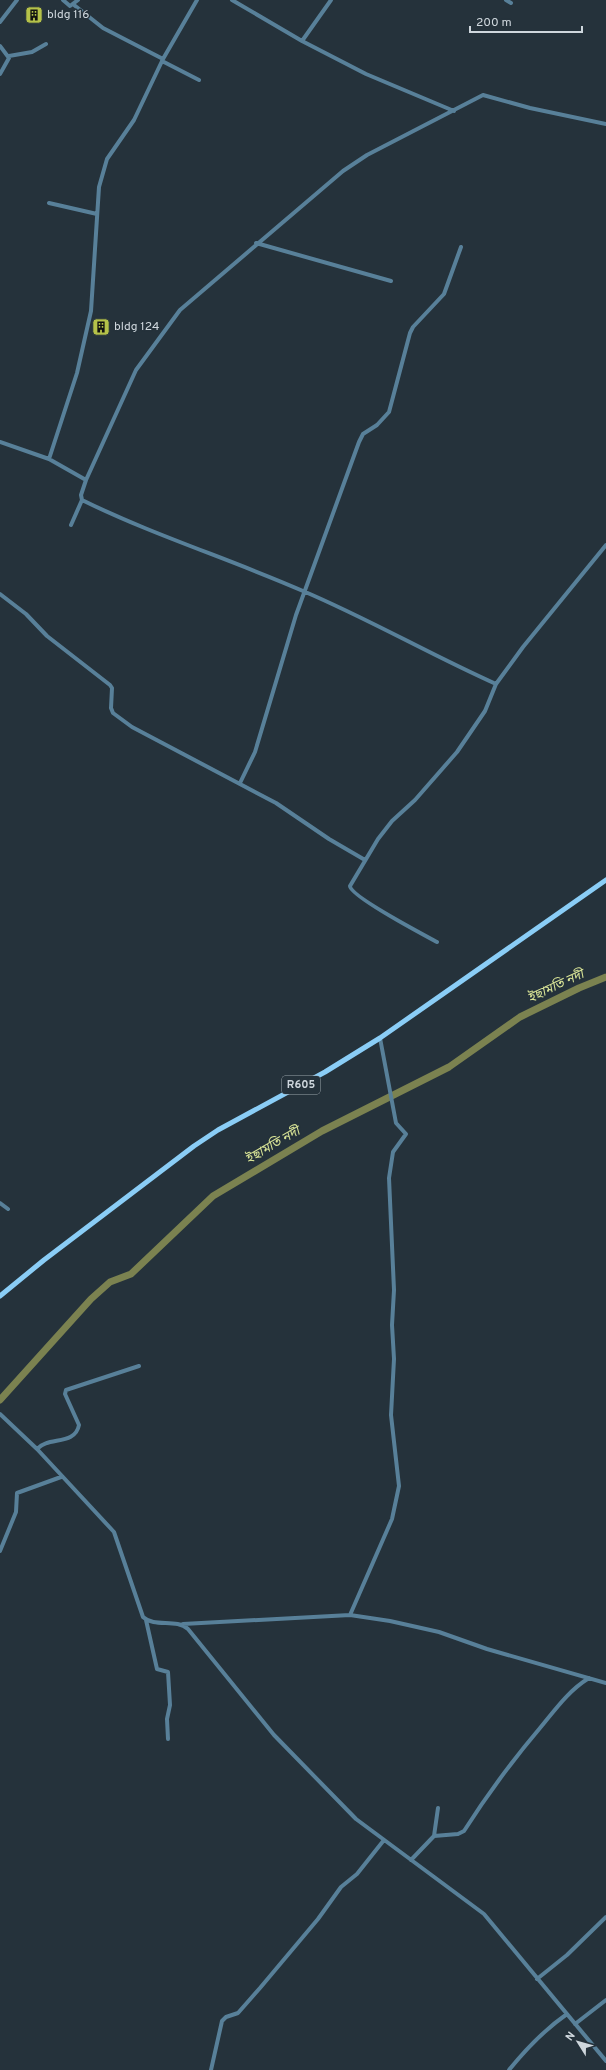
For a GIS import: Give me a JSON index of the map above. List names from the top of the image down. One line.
{"streets":{"main road":["R605"]},"water":["ইছামতি নদী"],"places":{"building":["bldg 116","bldg 124"]},"scale_bar":"200 m","north":"top left"}
